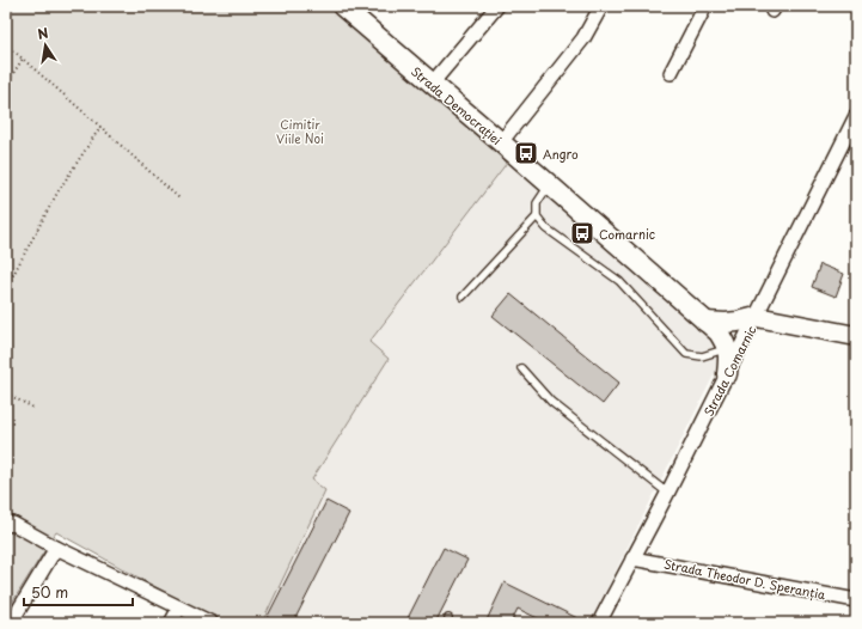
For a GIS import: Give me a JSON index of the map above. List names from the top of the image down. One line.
{"streets":{"street":["Strada Democrației","Strada Comarnic","Strada Theodor D. Speranția"]},"crossings":[["Strada Comarnic","Strada Theodor D. Speranția"]],"parks":["Cimitir Viile Noi"],"places":{"bus stop":["Angro","Comarnic"]},"scale_bar":"50 m","north":"top"}
